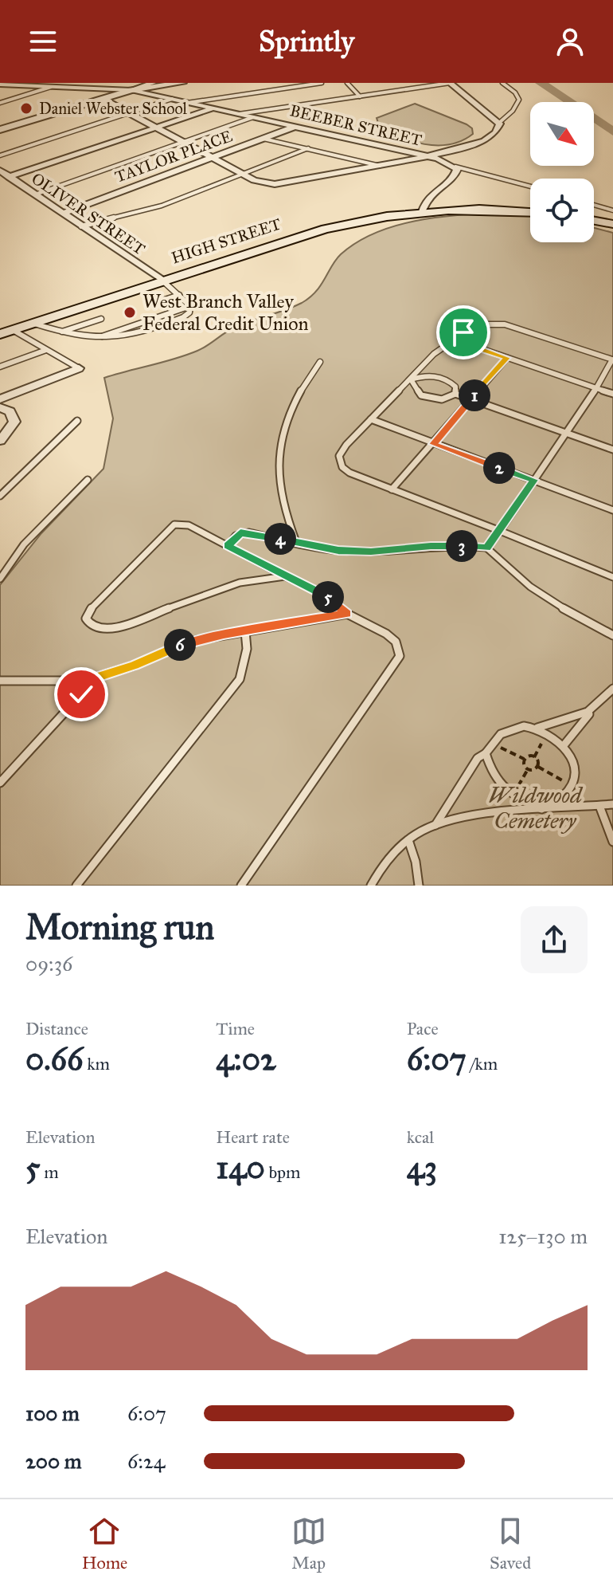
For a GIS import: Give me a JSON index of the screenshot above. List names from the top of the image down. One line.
{"streets":{"main road":["HIGH STREET"],"street":["BEEBER STREET","TAYLOR PLACE","OLIVER STREET"]},"crossings":[["BEEBER STREET","TAYLOR PLACE"],["TAYLOR PLACE","OLIVER STREET"],["OLIVER STREET","HIGH STREET"]],"parks":["Wildwood Cemetery"],"places":["Daniel Webster School","West Branch Valley Federal Credit Union"],"north":"bottom right","page":{"header":"Sprintly","pins":["1","2","4","3","5","6"],"heading":["Morning run","09:36"],"stats":[["Distance","0.66 km"],["Time","4:02"],["Pace","6:07 /km"],["Elevation","5 m"],["Heart rate","140 bpm"],["kcal","43"]],"chart":["Elevation","125–130 m"],"list":[{"name":"100 m","note":"6:07"},{"name":"200 m","note":"6:24"}],"tabs":["Home","Map","Saved"]}}
